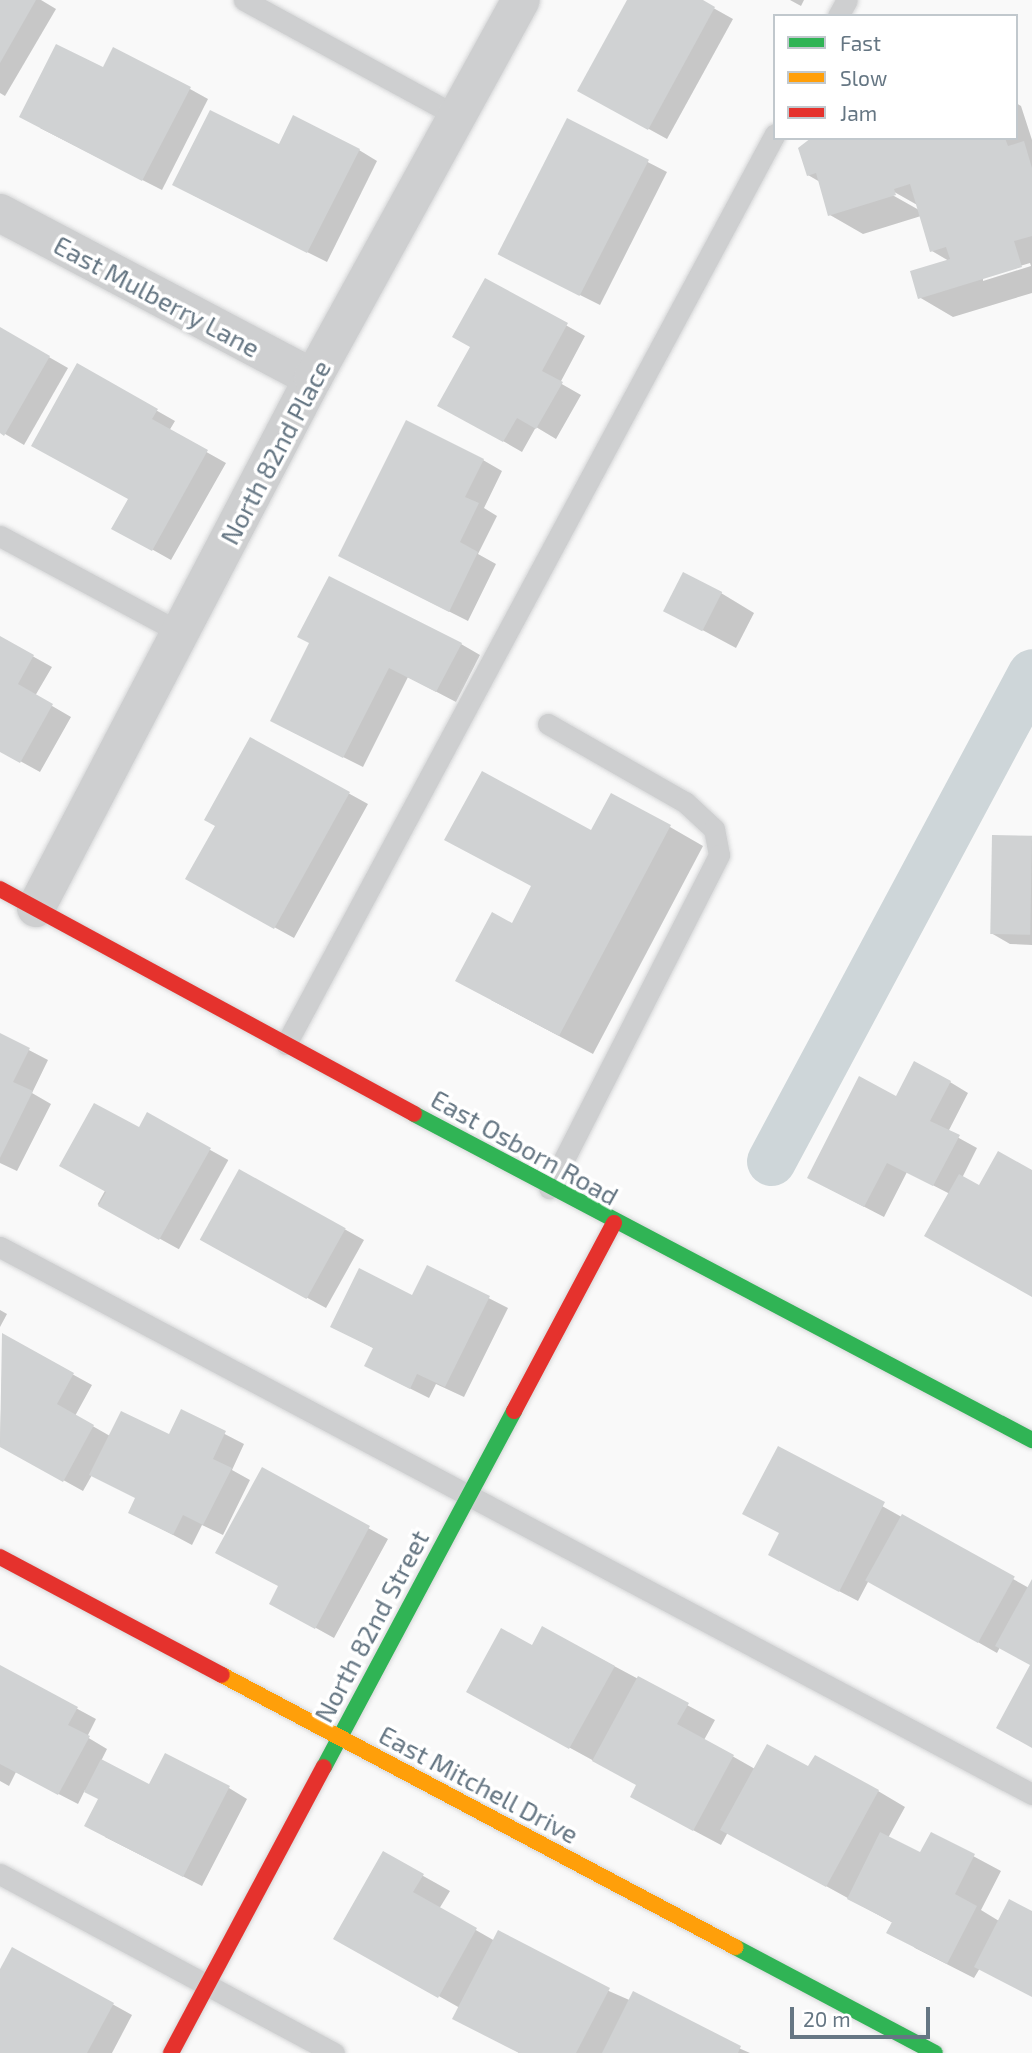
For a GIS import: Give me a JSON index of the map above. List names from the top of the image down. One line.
{"streets":{"street":["East Mulberry Lane","North 82nd Place","East Osborn Road","North 82nd Street","East Mitchell Drive"]},"crossings":[["East Mulberry Lane","North 82nd Place"],["North 82nd Place","East Osborn Road"],["East Osborn Road","North 82nd Street"],["North 82nd Street","East Mitchell Drive"]],"legend":["Fast","Slow","Jam"],"scale_bar":"20 m"}
